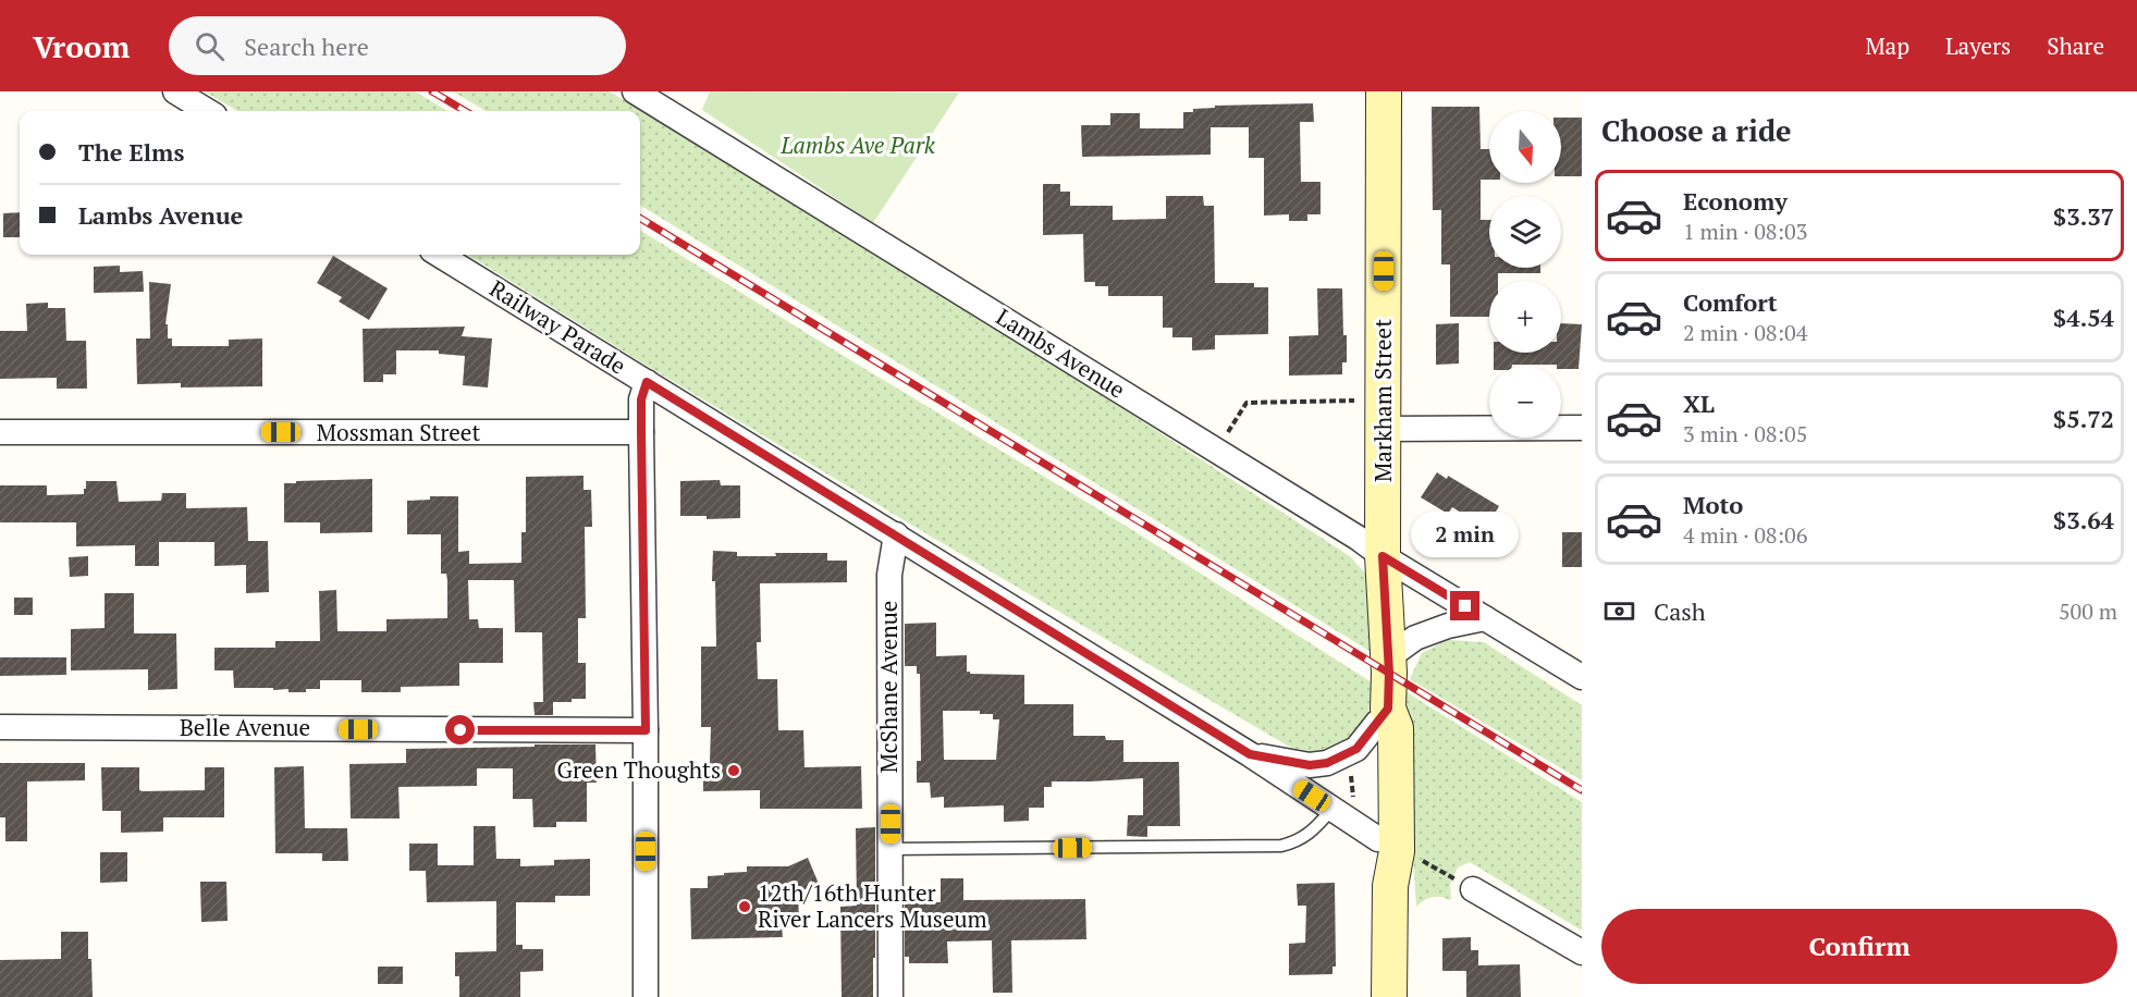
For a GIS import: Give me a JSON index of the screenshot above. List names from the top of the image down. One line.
{"streets":{"street":["Railway Parade","Lambs Avenue","Markham Street","Mossman Street","McShane Avenue","Belle Avenue"]},"crossings":[["Railway Parade","Markham Street"],["Railway Parade","McShane Avenue"],["Lambs Avenue","Markham Street"]],"parks":["Lambs Ave Park"],"places":["Green Thoughts","12th/16th Hunter River Lancers Museum"],"north":"bottom","page":{"header":"Vroom","search":"Search here","nav":["Map","Layers","Share"],"heading":"Choose a ride","map_buttons":["+","−"],"banner":["The Elms","Lambs Avenue"],"list":[{"name":"Economy","note":"1 min · 08:03","value":"$3.37"},{"name":"Comfort","note":"2 min · 08:04","value":"$4.54"},{"name":"XL","note":"3 min · 08:05","value":"$5.72"},{"name":"Moto","note":"4 min · 08:06","value":"$3.64"}],"bubble":"2 min","pay":["Cash","500 m"],"buttons":"Confirm"}}
